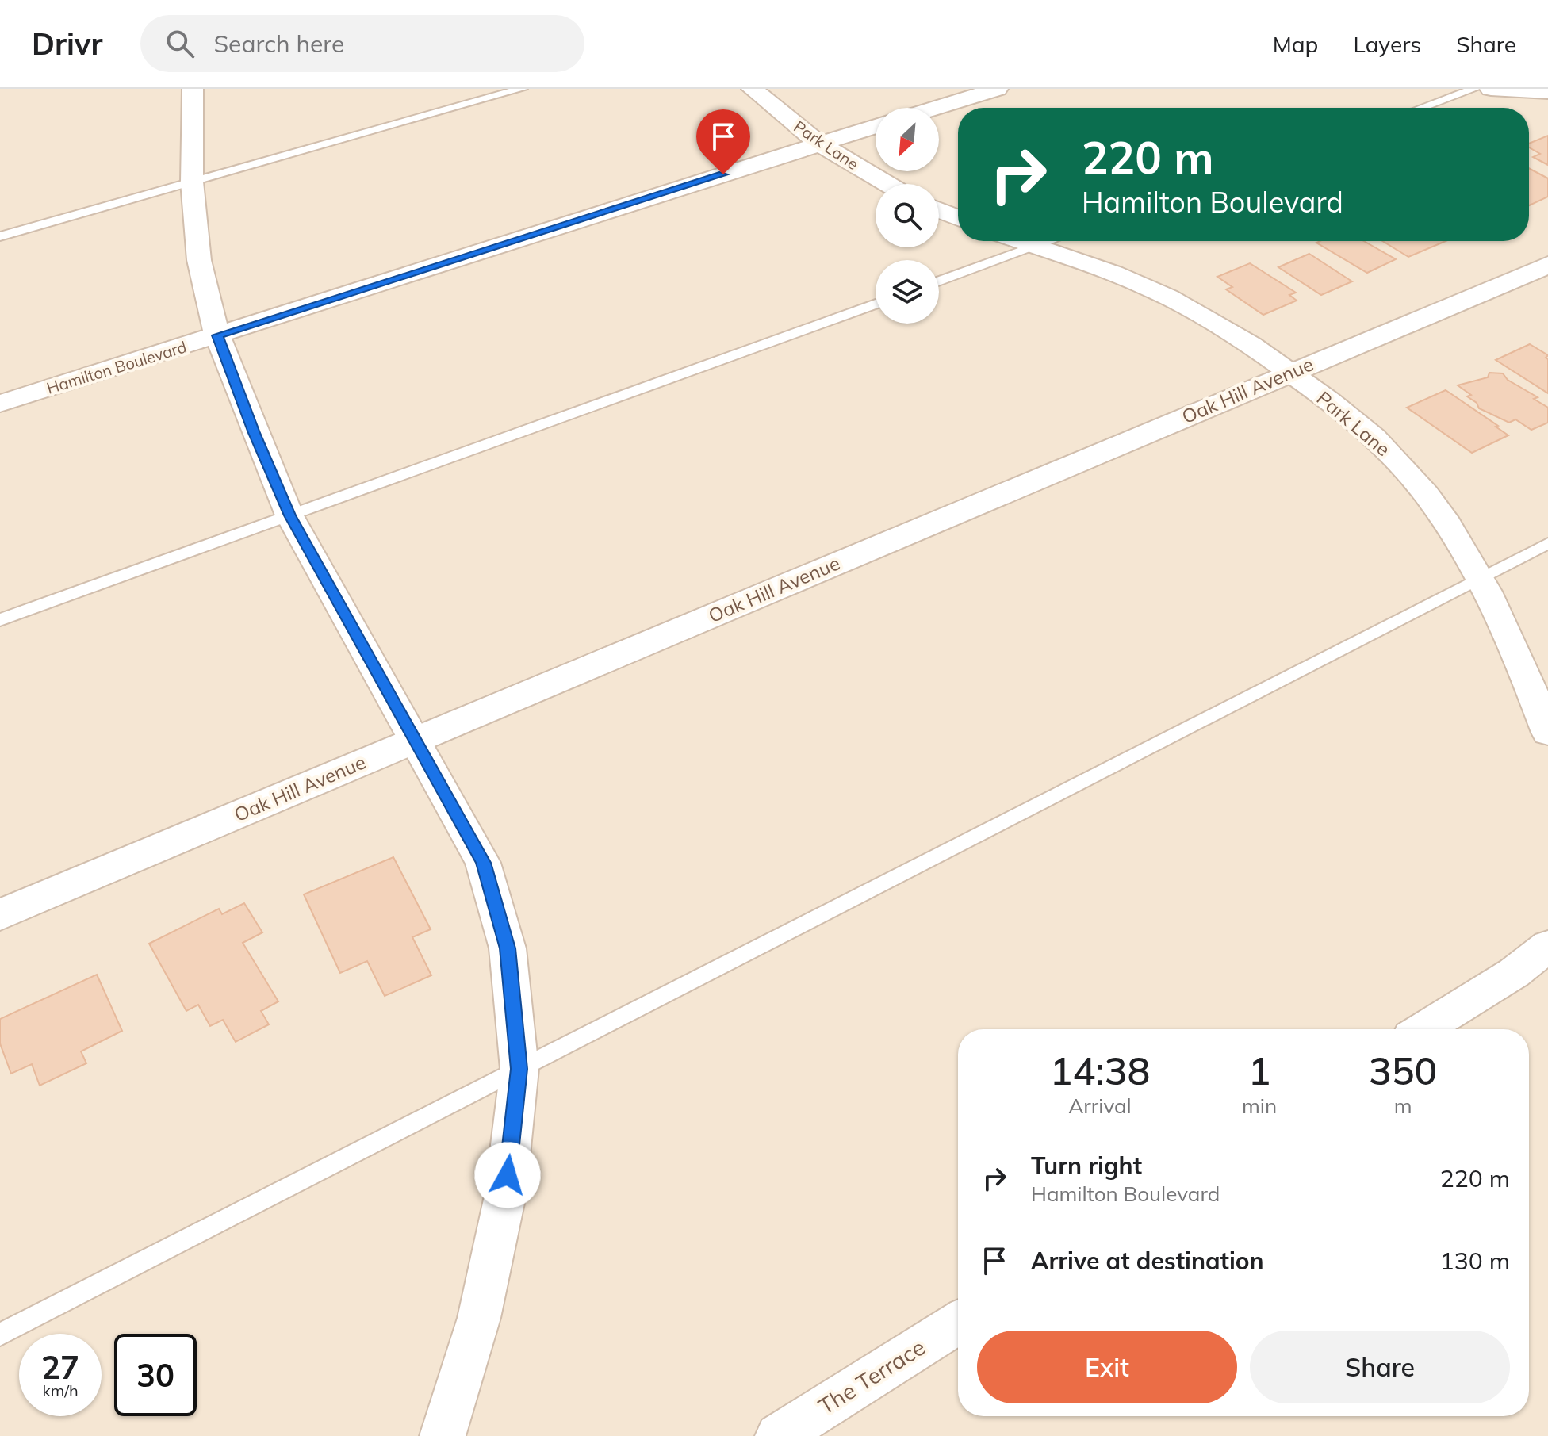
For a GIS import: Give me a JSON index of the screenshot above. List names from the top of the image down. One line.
{"streets":{"street":["Park Lane","Hamilton Boulevard","Oak Hill Avenue","The Terrace"]},"crossings":[["Park Lane","Hamilton Boulevard"],["Park Lane","Oak Hill Avenue"]],"north":"bottom left","page":{"header":"Drivr","search":"Search here","nav":["Map","Layers","Share"],"turn":["220 m","Hamilton Boulevard"],"eta":["14:38","Arrival","1","min","350","m"],"list":[{"name":"Turn right","note":"Hamilton Boulevard","value":"220 m"},{"name":"Arrive at destination","value":"130 m"}],"buttons":["Exit","Share"],"speed":"27 km/h","limit":"30"}}
